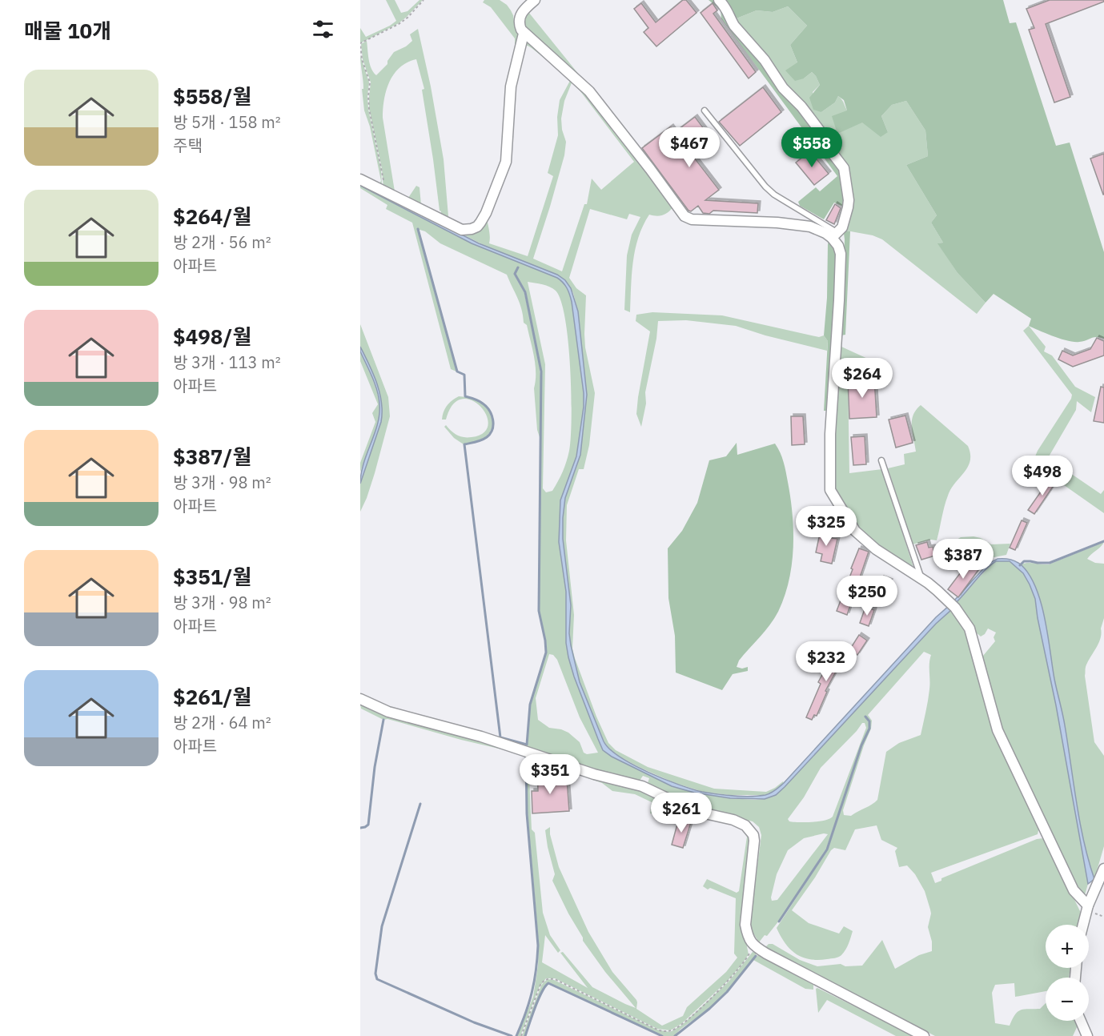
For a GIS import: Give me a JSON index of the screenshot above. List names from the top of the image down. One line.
{"page":{"heading":"매물 10개","list":[{"name":"$558/월","note":"방 5개 · 158 m² · 주택"},{"name":"$264/월","note":"방 2개 · 56 m² · 아파트"},{"name":"$498/월","note":"방 3개 · 113 m² · 아파트"},{"name":"$387/월","note":"방 3개 · 98 m² · 아파트"},{"name":"$351/월","note":"방 3개 · 98 m² · 아파트"},{"name":"$261/월","note":"방 2개 · 64 m² · 아파트"}],"price":["$467","$558","$264","$498","$325","$387","$250","$232","$351","$261"],"map_buttons":["+","−"]}}
